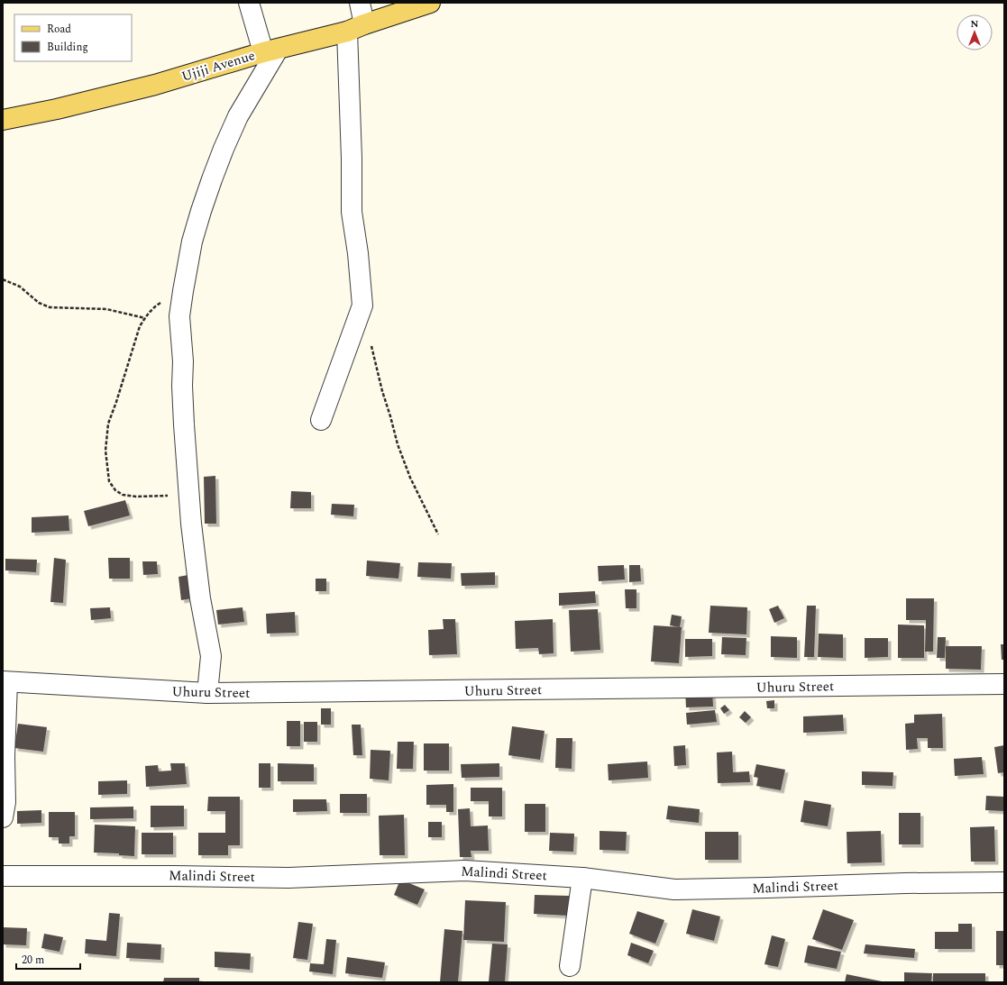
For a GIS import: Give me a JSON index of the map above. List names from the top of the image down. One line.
{"streets":{"main road":["Ujiji Avenue"],"street":["Uhuru Street","Malindi Street"]},"legend":["Road","Building"],"scale_bar":"20 m","north":"top"}
